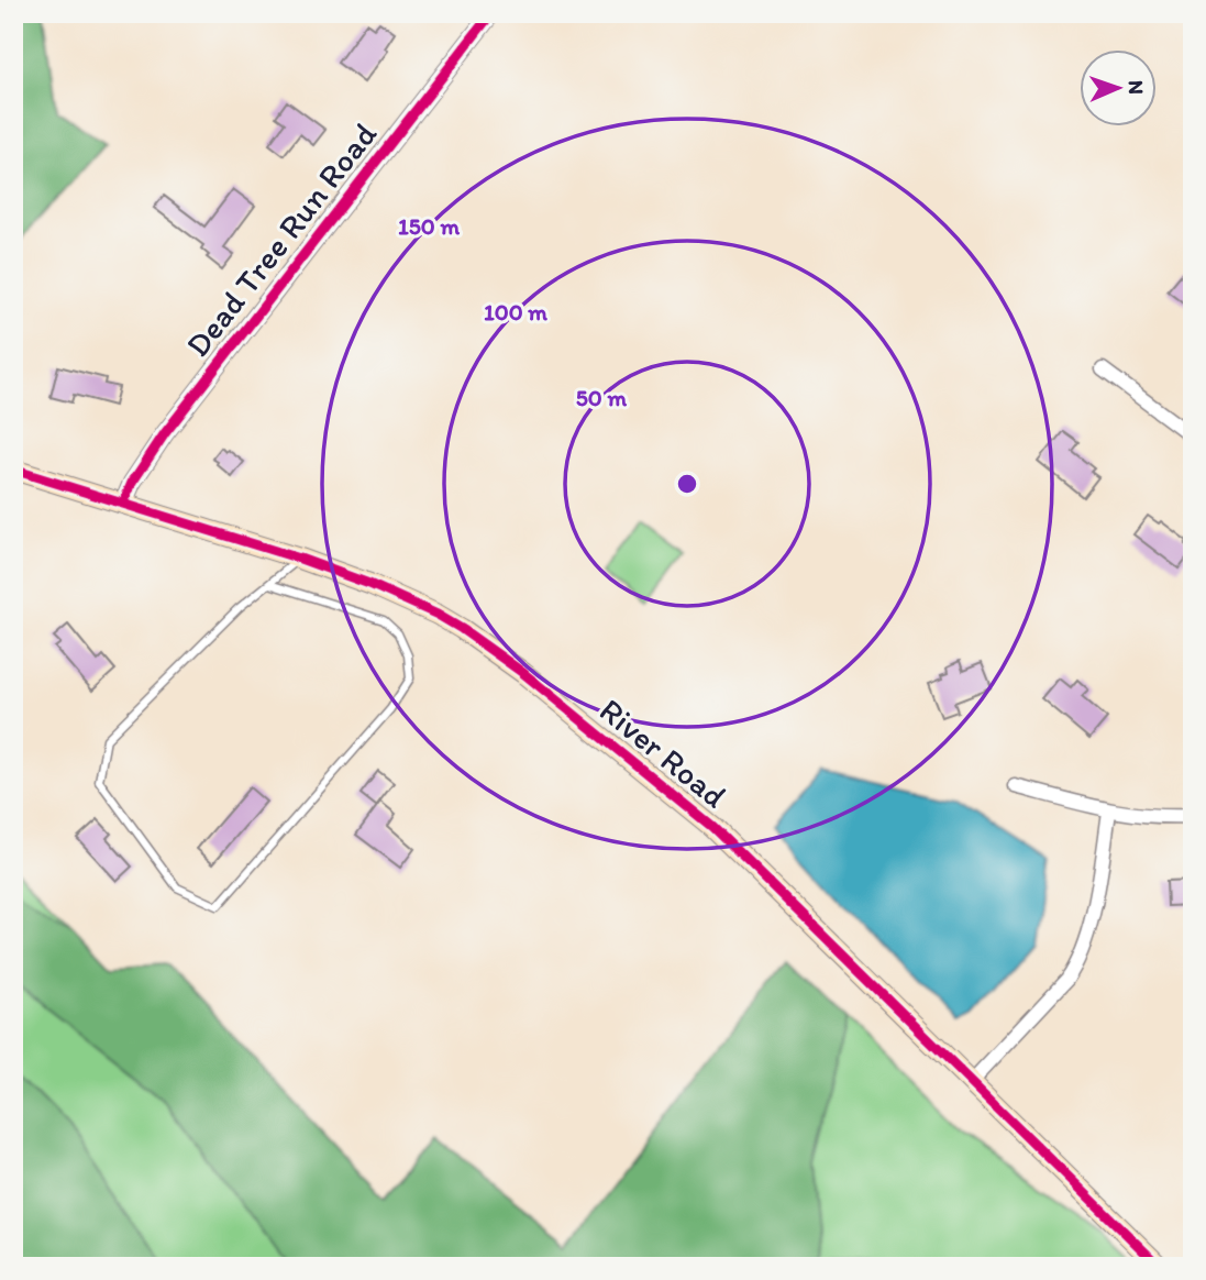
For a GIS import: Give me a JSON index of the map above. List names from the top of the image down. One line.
{"streets":{"main road":["River Road"],"street":["Dead Tree Run Road"]},"crossings":[["Dead Tree Run Road","River Road"]],"north":"right","rings":["150 m","100 m","50 m"]}
